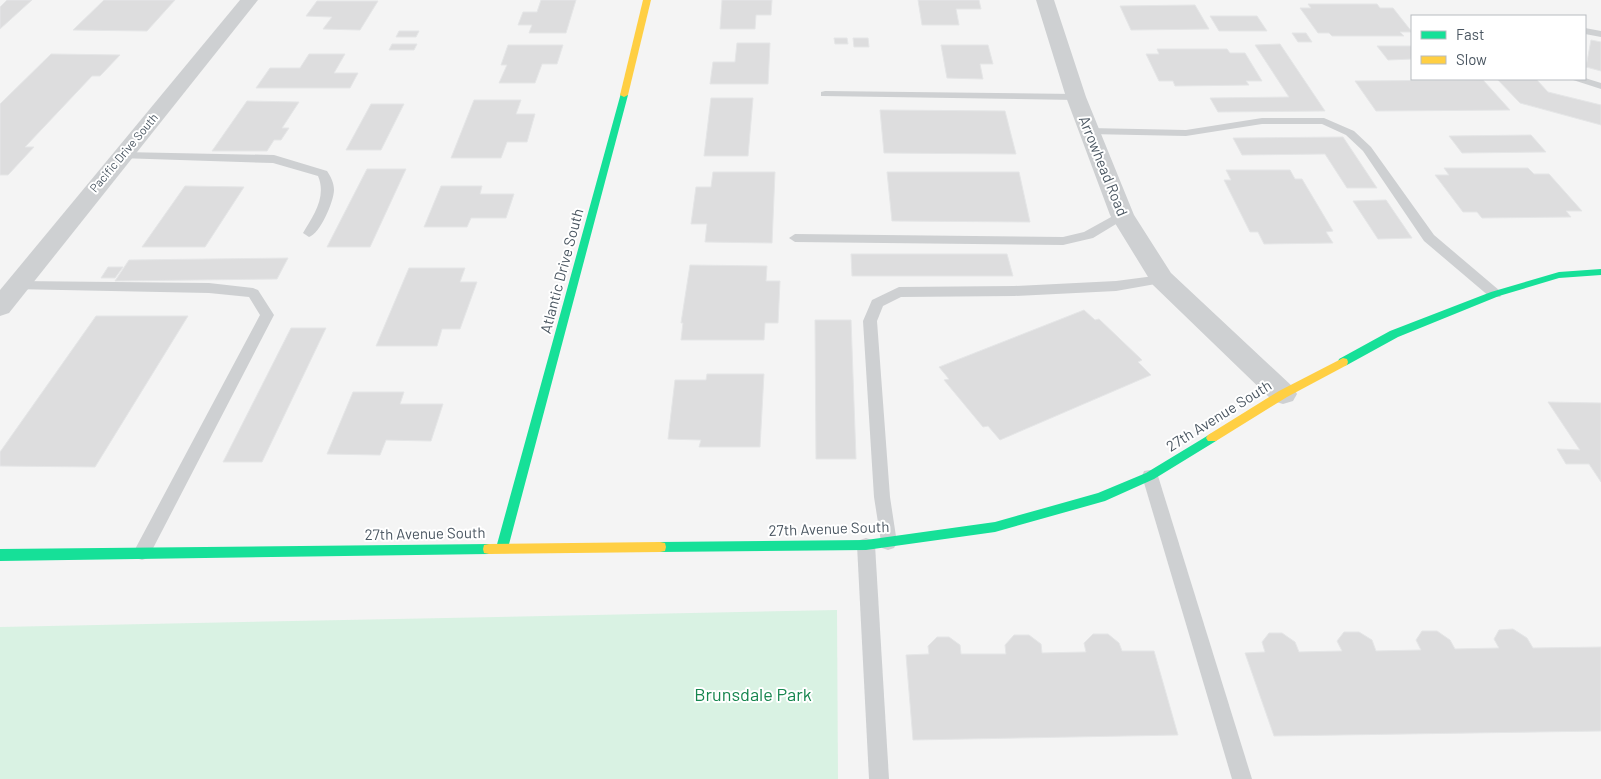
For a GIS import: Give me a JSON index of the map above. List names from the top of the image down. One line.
{"streets":{"street":["Pacific Drive South","Arrowhead Road","Atlantic Drive South","27th Avenue South"]},"crossings":[["Arrowhead Road","27th Avenue South"],["Atlantic Drive South","27th Avenue South"]],"parks":["Brunsdale Park"],"legend":["Fast","Slow"]}
